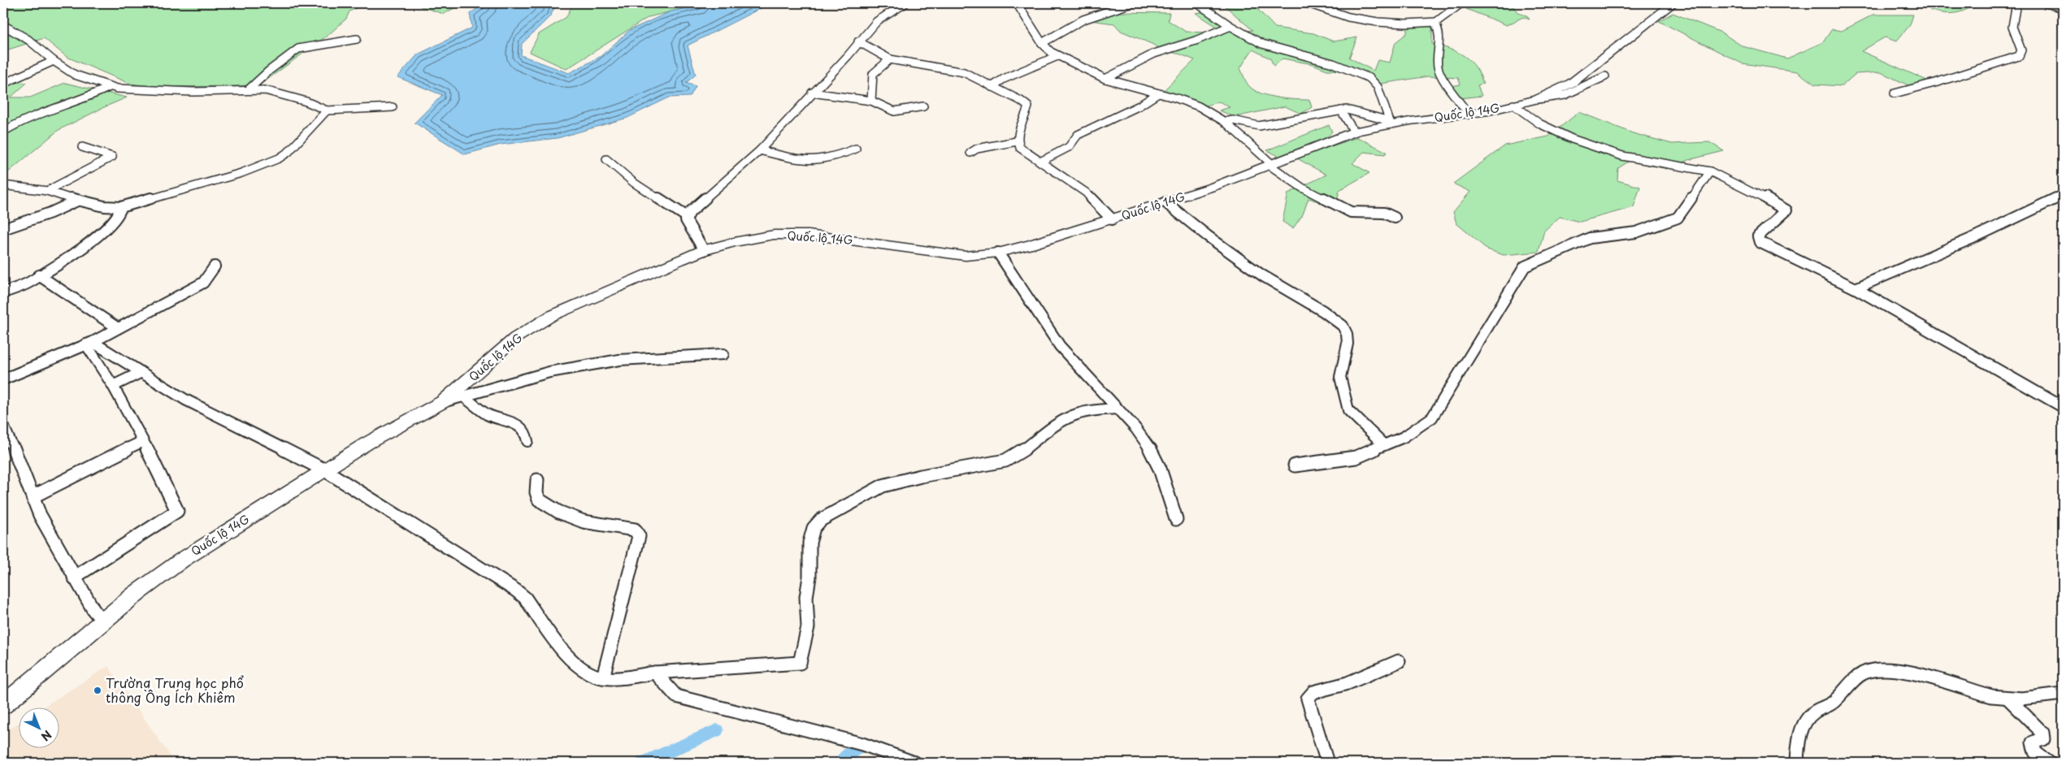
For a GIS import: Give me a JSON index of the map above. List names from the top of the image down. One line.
{"streets":{"main road":["Quốc lộ 14G"]},"places":["Trường Trung học phổ thông Ông Ích Khiêm"],"north":"bottom right"}
